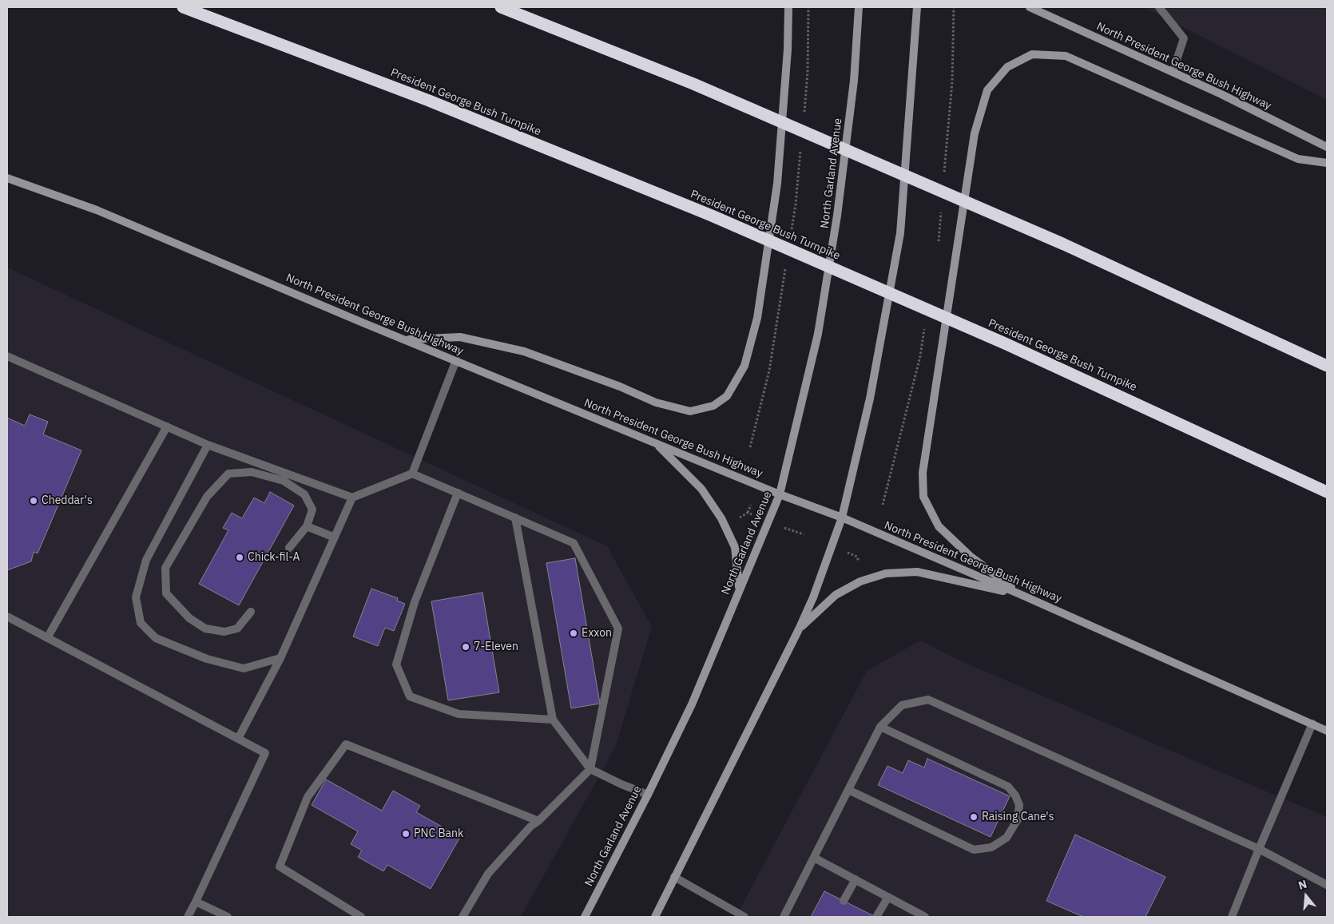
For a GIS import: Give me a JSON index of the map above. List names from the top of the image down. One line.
{"streets":{"highway":["President George Bush Turnpike"],"main road":["North President George Bush Highway","North Garland Avenue"]},"crossings":[["North President George Bush Highway","North Garland Avenue"]],"places":["Cheddar's","Chick-fil-A","Exxon","7-Eleven","Raising Cane's","PNC Bank"],"north":"top"}
